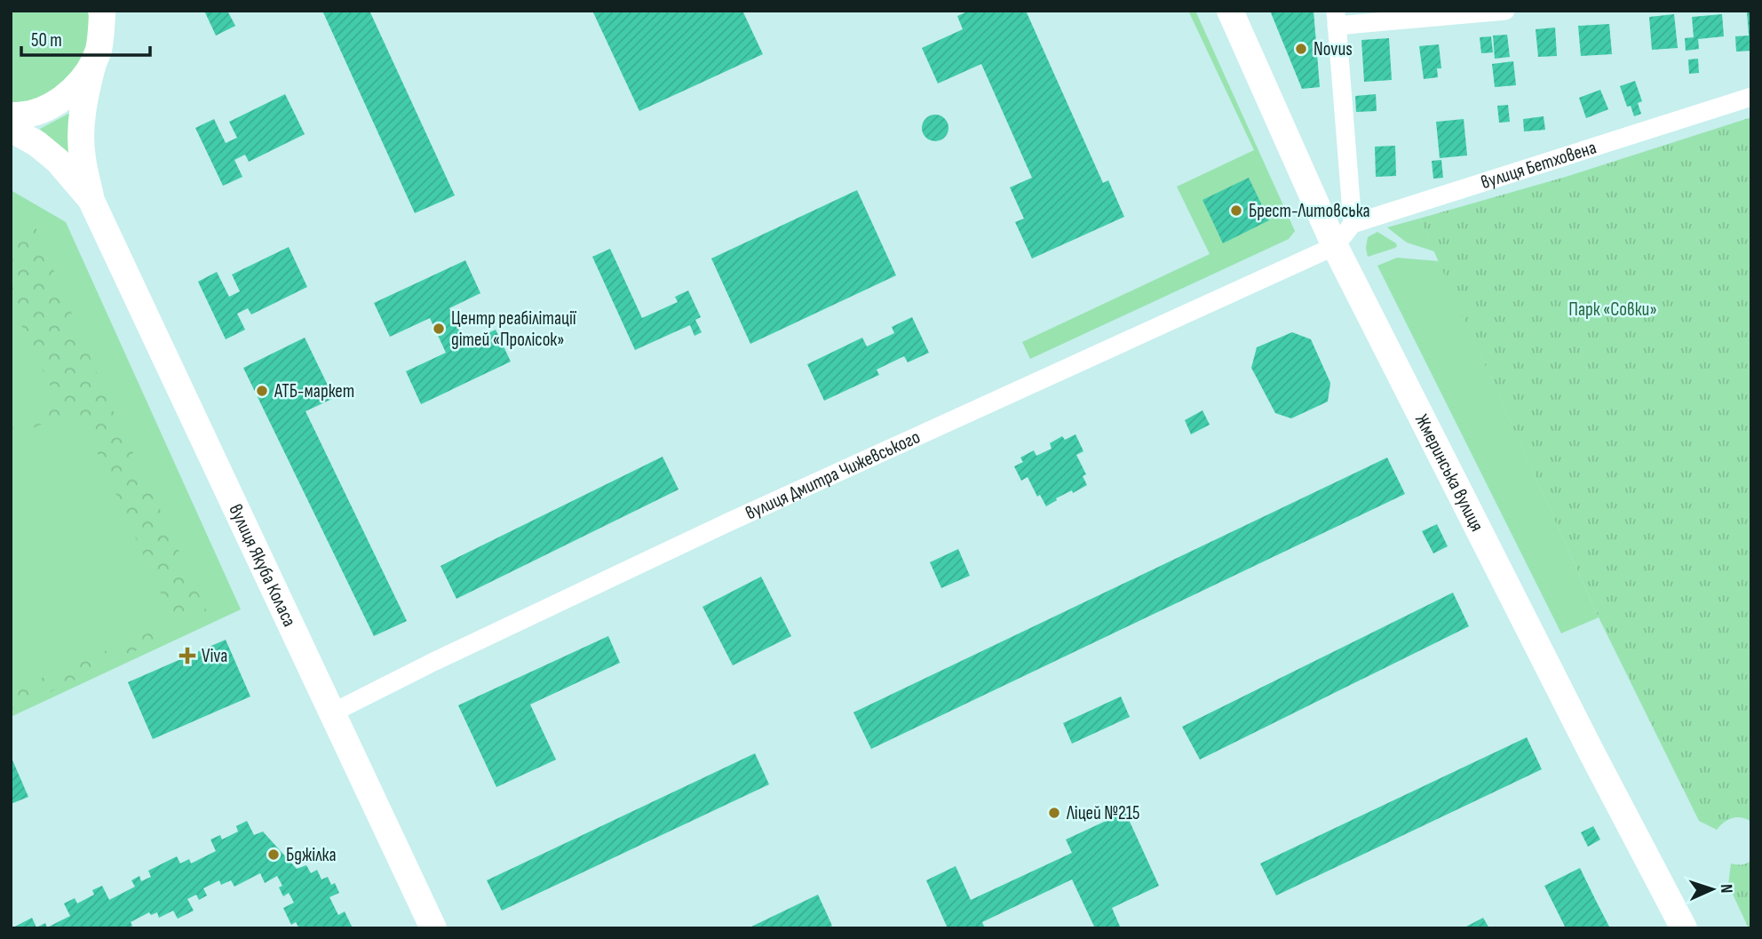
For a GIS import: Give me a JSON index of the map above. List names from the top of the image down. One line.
{"streets":{"street":["вулиця Бетховена","Жмеринська вулиця","вулиця Дмитра Чижевського","вулиця Якуба Коласа"]},"crossings":[["Жмеринська вулиця","вулиця Дмитра Чижевського"],["вулиця Дмитра Чижевського","вулиця Якуба Коласа"]],"parks":["Парк «Совки»"],"places":{"other":["Novus","Брест-Литовська","Центр реабілітації дітей «Пролісок»","АТБ-маркет","Ліцей №215","Бджілка"],"health":["Viva"]},"scale_bar":"50 m","north":"right"}
